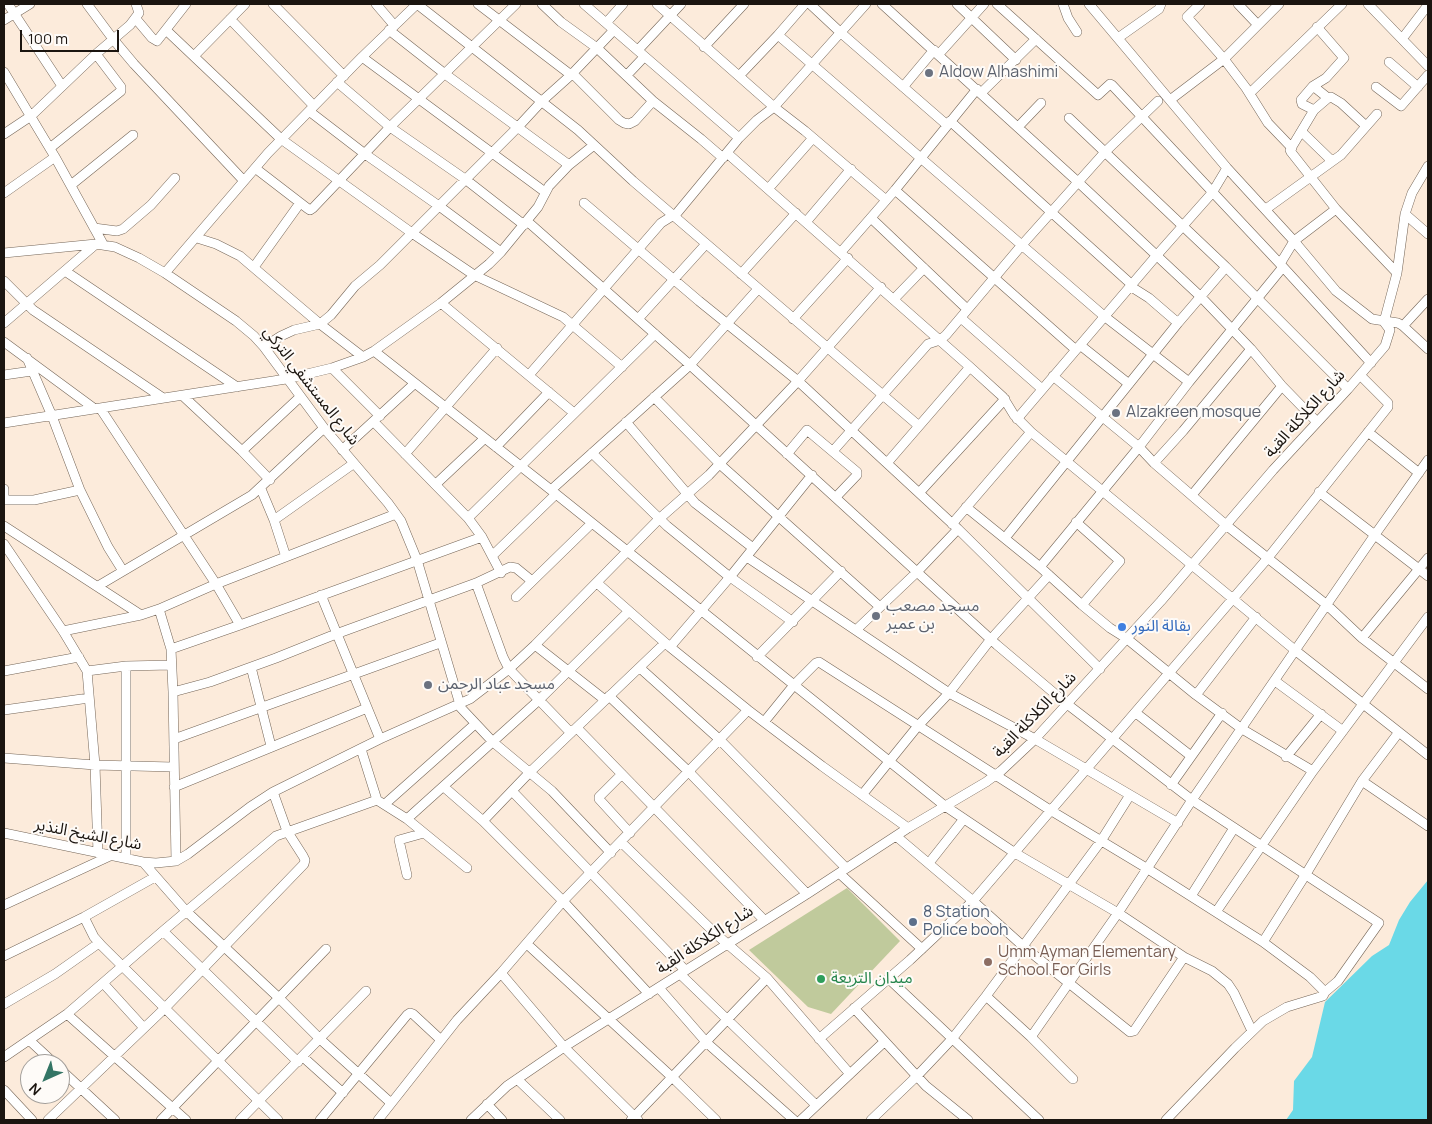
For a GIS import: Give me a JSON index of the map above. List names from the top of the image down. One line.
{"streets":{"street":["شارع المستشفي التركي","شارع الكلاكلة القبة","شارع الشيخ النذير"]},"places":["Aldow Alhashimi","Alzakreen mosque","مسجد مصعب بن عمير","بقالة النور","مسجد عباد الرحمن","8 Station Police booh","Umm Ayman Elementary School For Girls","ميدان التريعة"],"scale_bar":"100 m","north":"bottom left"}
